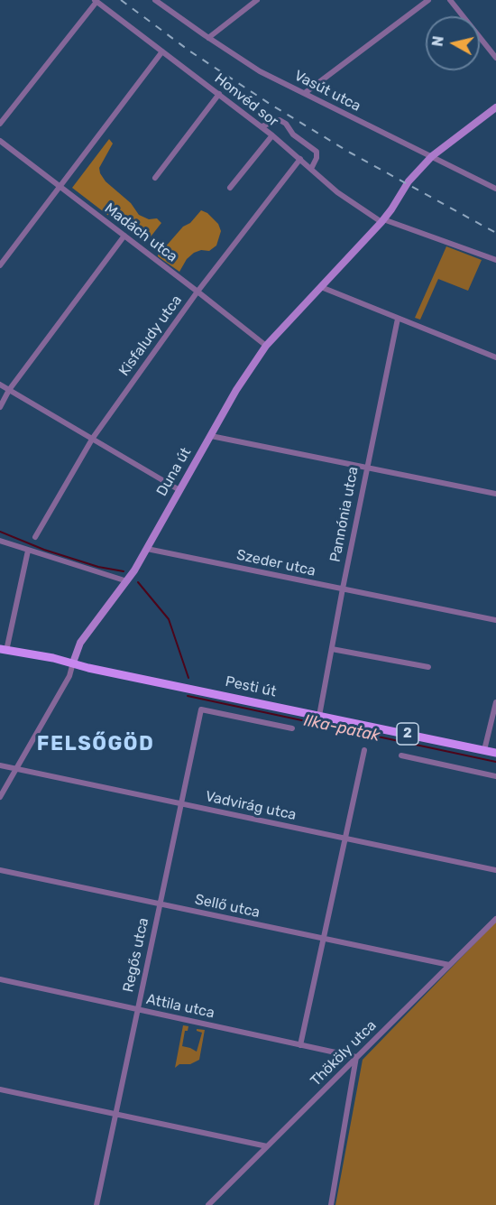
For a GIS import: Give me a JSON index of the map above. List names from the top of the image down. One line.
{"streets":{"main road":["Pesti út","2"],"street":["Vasút utca","Honvéd sor","Madách utca","Kisfaludy utca","Duna út","Pannónia utca","Szeder utca","Vadvirág utca","Sellő utca","Regős utca","Attila utca","Thököly utca"]},"crossings":[["Vasút utca","Duna út"],["Honvéd sor","Kisfaludy utca"],["Honvéd sor","Duna út"],["Madách utca","Kisfaludy utca"],["Madách utca","Duna út"],["Duna út","Szeder utca"],["Duna út","Pesti út"],["Duna út","Vadvirág utca"],["Pannónia utca","Szeder utca"],["Pannónia utca","Pesti út"],["Vadvirág utca","Regős utca"],["Sellő utca","Regős utca"],["Sellő utca","Thököly utca"],["Regős utca","Attila utca"],["Attila utca","Thököly utca"]],"districts":["FELSŐGÖD"],"water":["Ilka-patak"],"north":"left"}
